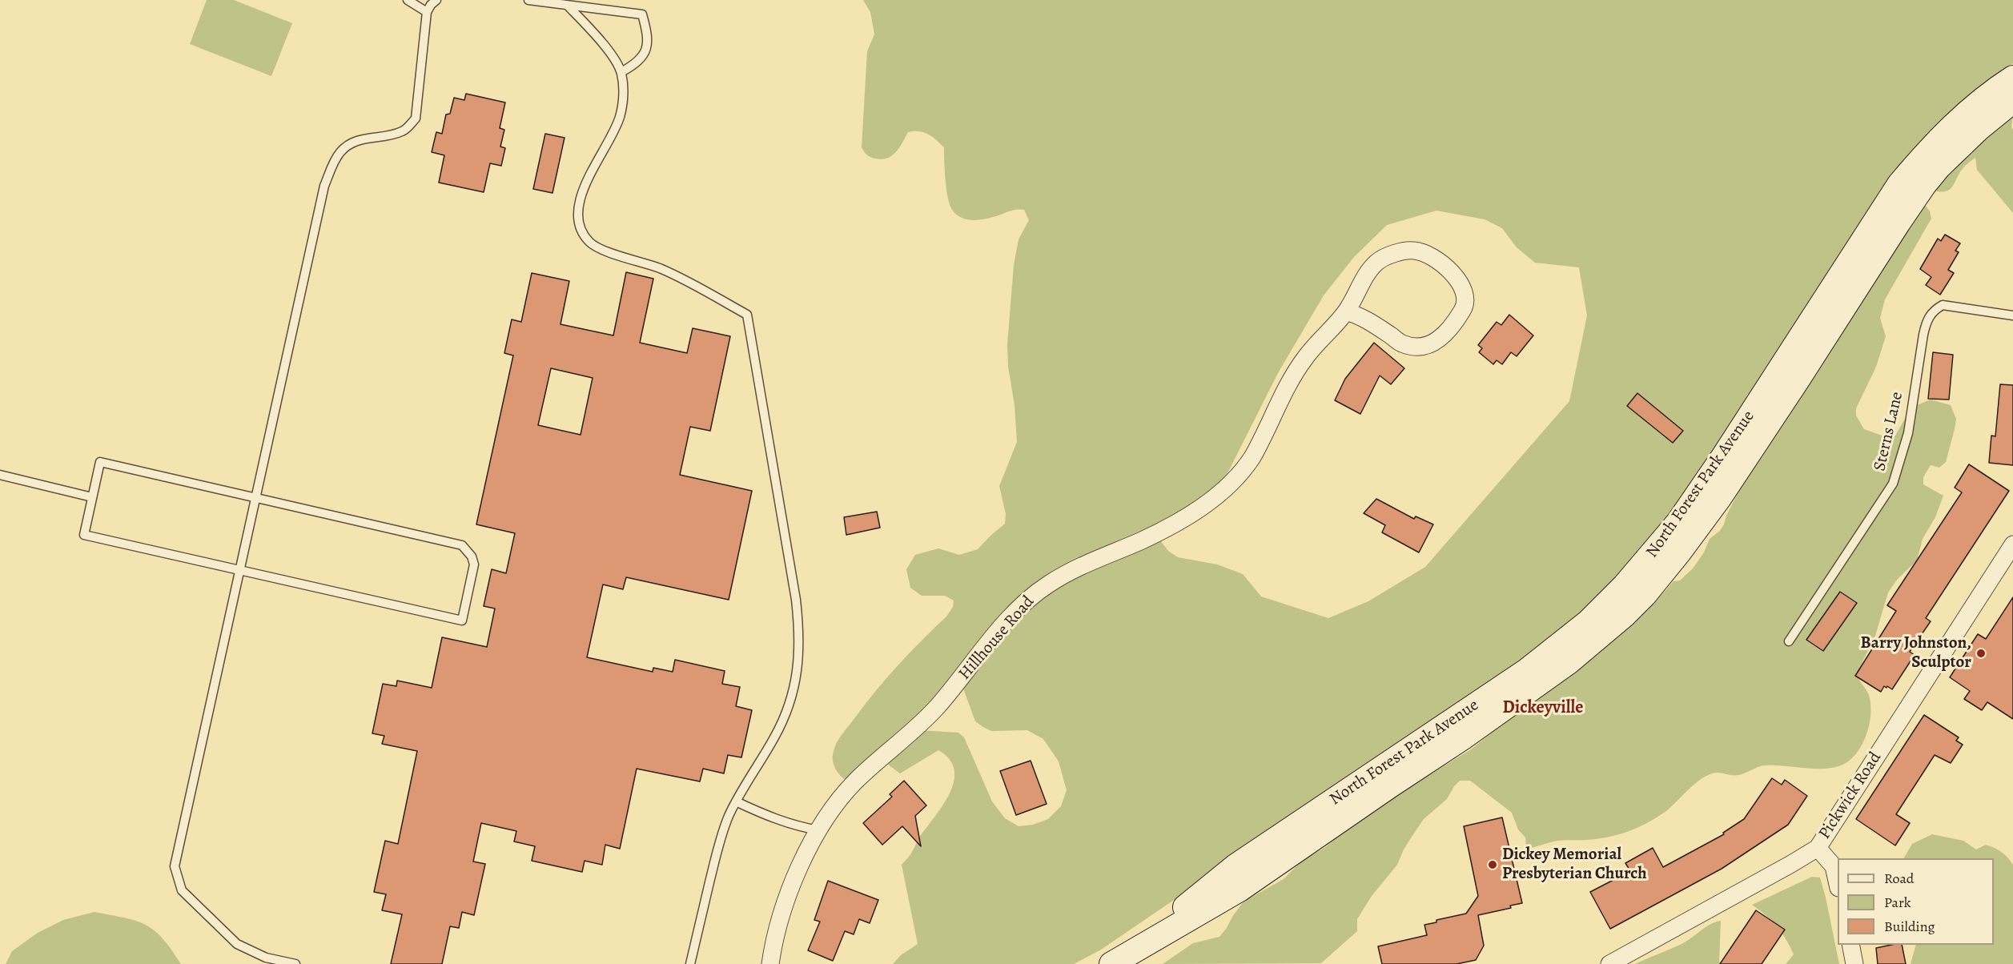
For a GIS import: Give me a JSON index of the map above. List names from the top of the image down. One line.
{"streets":{"main road":["North Forest Park Avenue"],"street":["Hillhouse Road","Pickwick Road"],"lane":["Sterns Lane"]},"districts":["Dickeyville"],"places":["Barry Johnston, Sculptor","Dickey Memorial Presbyterian Church"],"legend":["Road","Park","Building"]}
